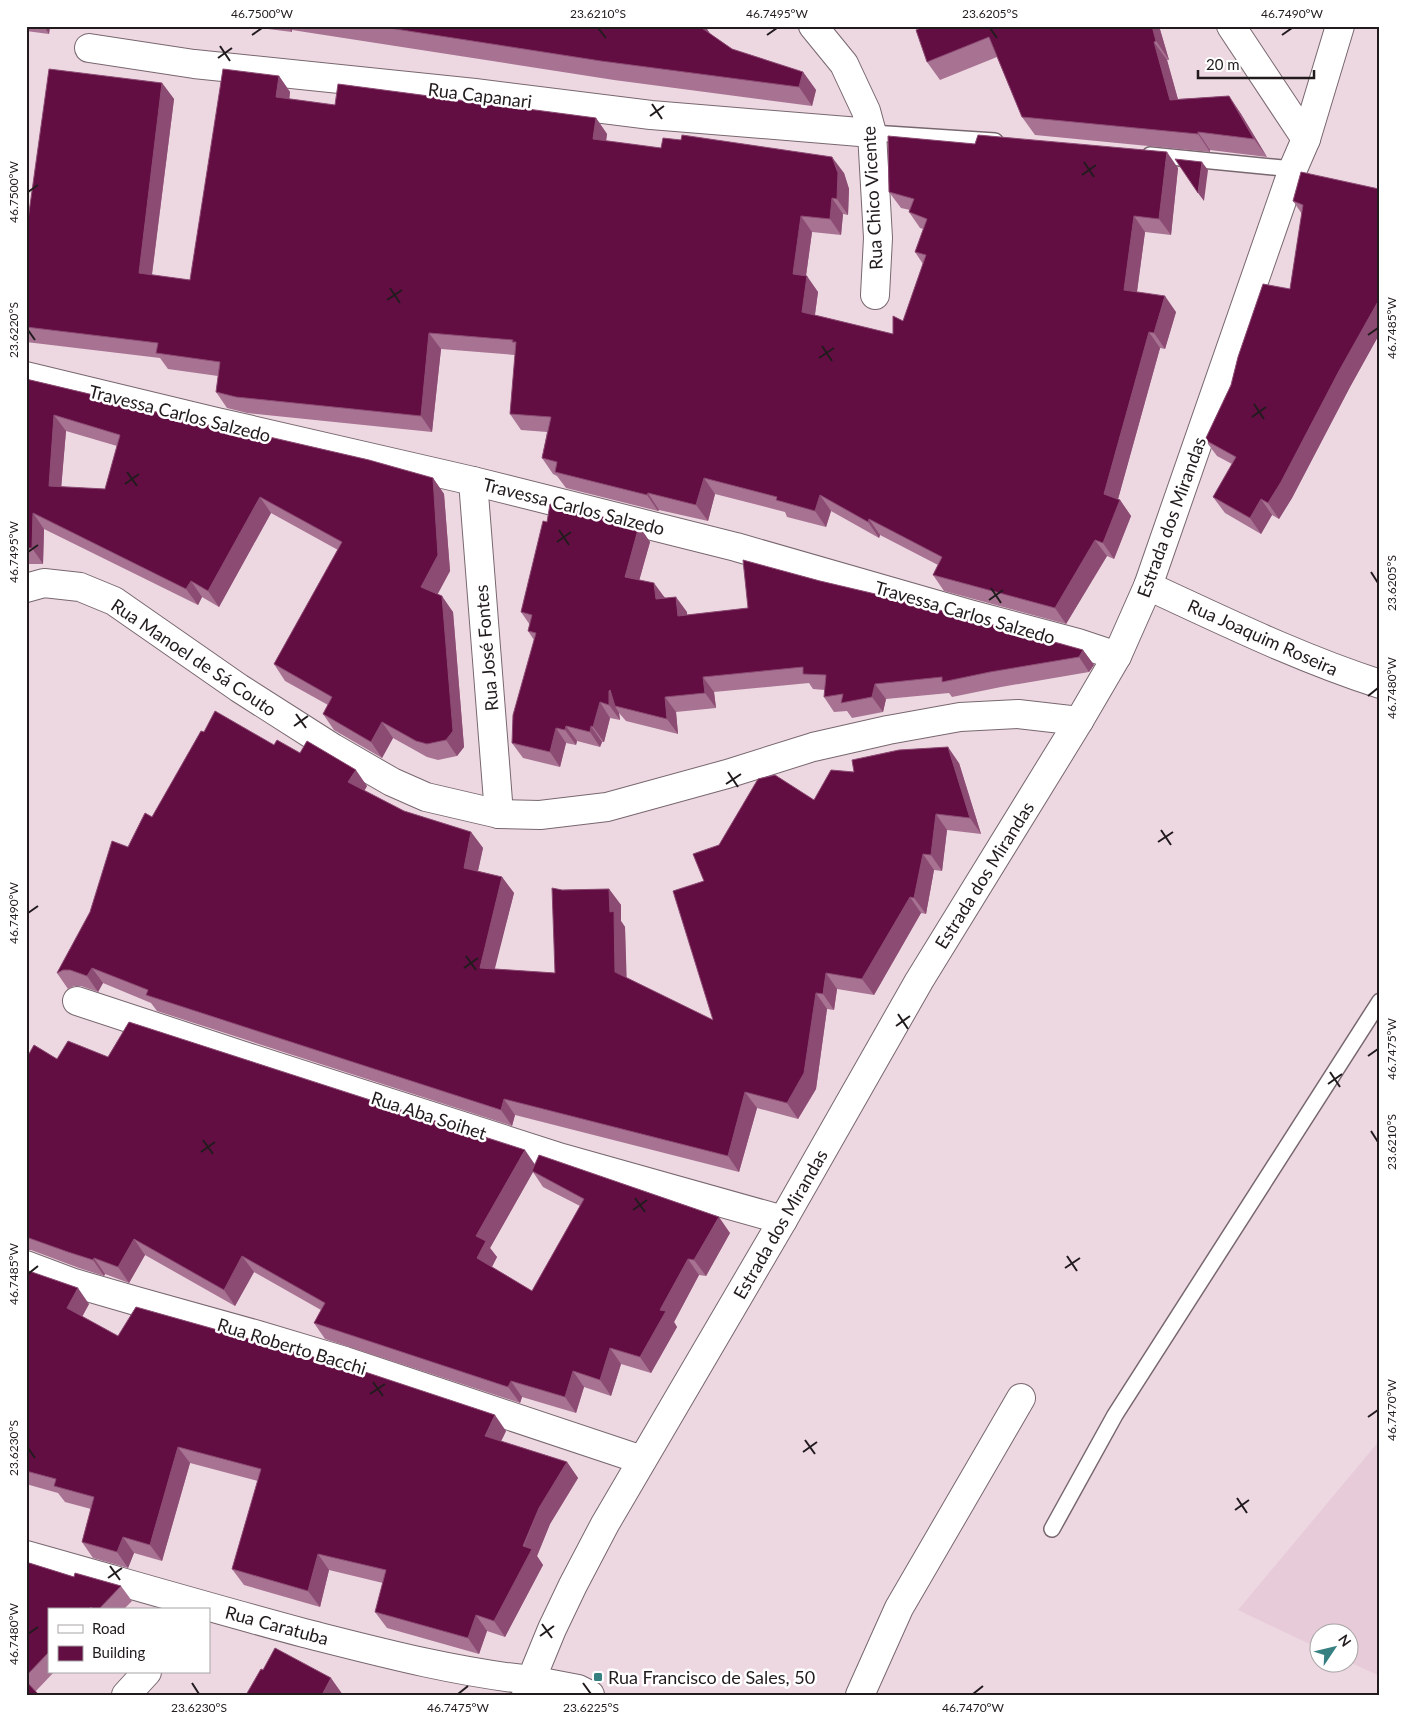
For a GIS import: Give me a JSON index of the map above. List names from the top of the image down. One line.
{"streets":{"street":["Rua Capanari","Rua Chico Vicente","Travessa Carlos Salzedo","Estrada dos Mirandas","Rua Joaquim Roseira","Rua José Fontes","Rua Manoel de Sá Couto","Rua Aba Soihet","Rua Roberto Bacchi","Rua Caratuba"]},"crossings":[["Rua Capanari","Rua Chico Vicente"],["Travessa Carlos Salzedo","Estrada dos Mirandas"],["Travessa Carlos Salzedo","Rua José Fontes"],["Estrada dos Mirandas","Rua Joaquim Roseira"],["Estrada dos Mirandas","Rua Manoel de Sá Couto"],["Estrada dos Mirandas","Rua Aba Soihet"],["Estrada dos Mirandas","Rua Roberto Bacchi"],["Estrada dos Mirandas","Rua Caratuba"],["Rua José Fontes","Rua Manoel de Sá Couto"]],"places":{"transit":["Rua Francisco de Sales, 50"]},"legend":["Road","Building"],"scale_bar":"20 m","north":"top right","coordinates":["46.7500°W","23.6210°S","46.7495°W","23.6205°S","46.7490°W","46.7485°W","23.6220°S","46.7480°W","46.7475°W","46.7470°W","23.6230°S","23.6225°S"]}
